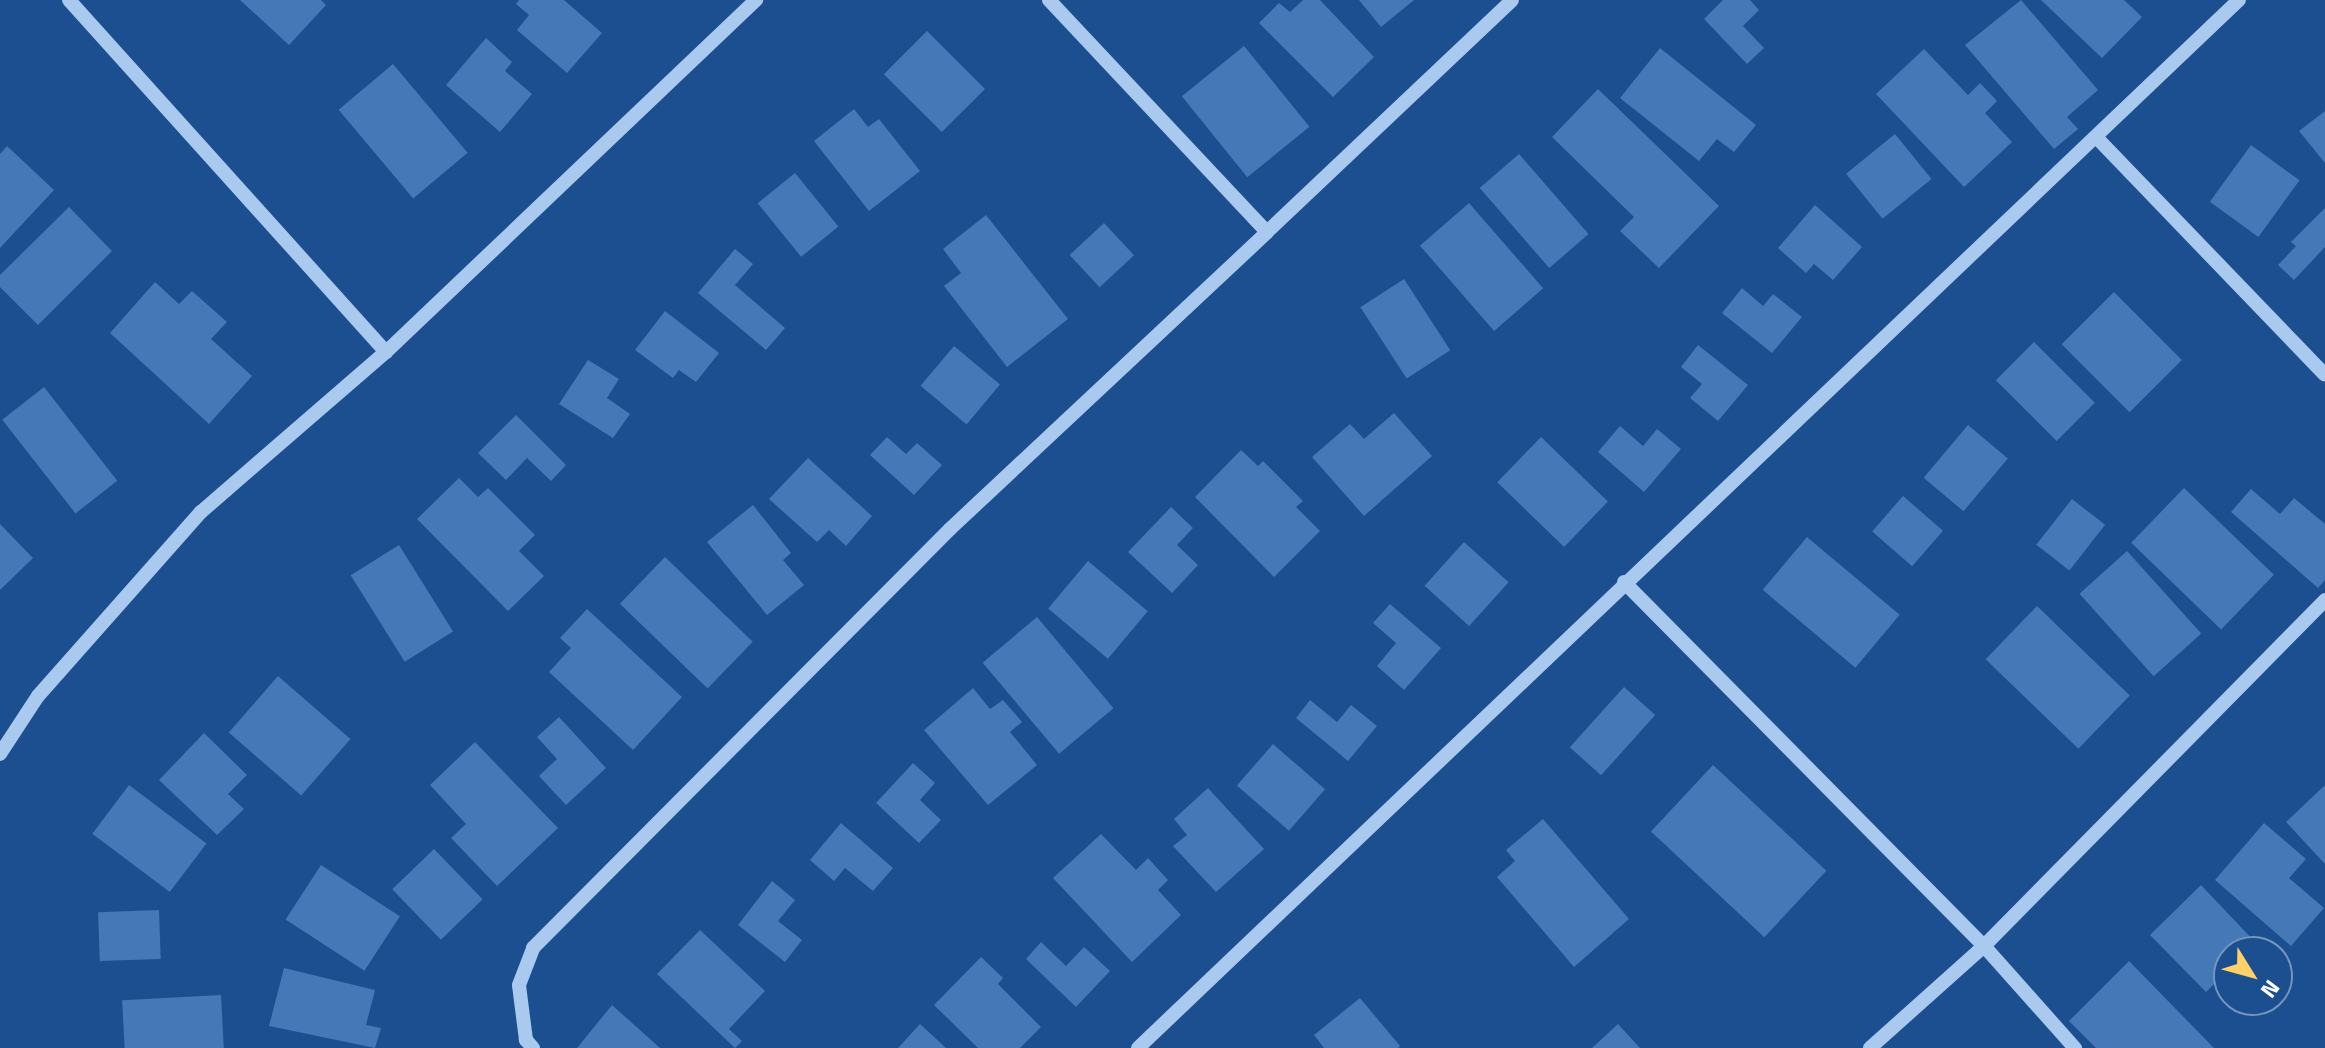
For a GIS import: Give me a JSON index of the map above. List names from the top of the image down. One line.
{"north":"bottom right"}
